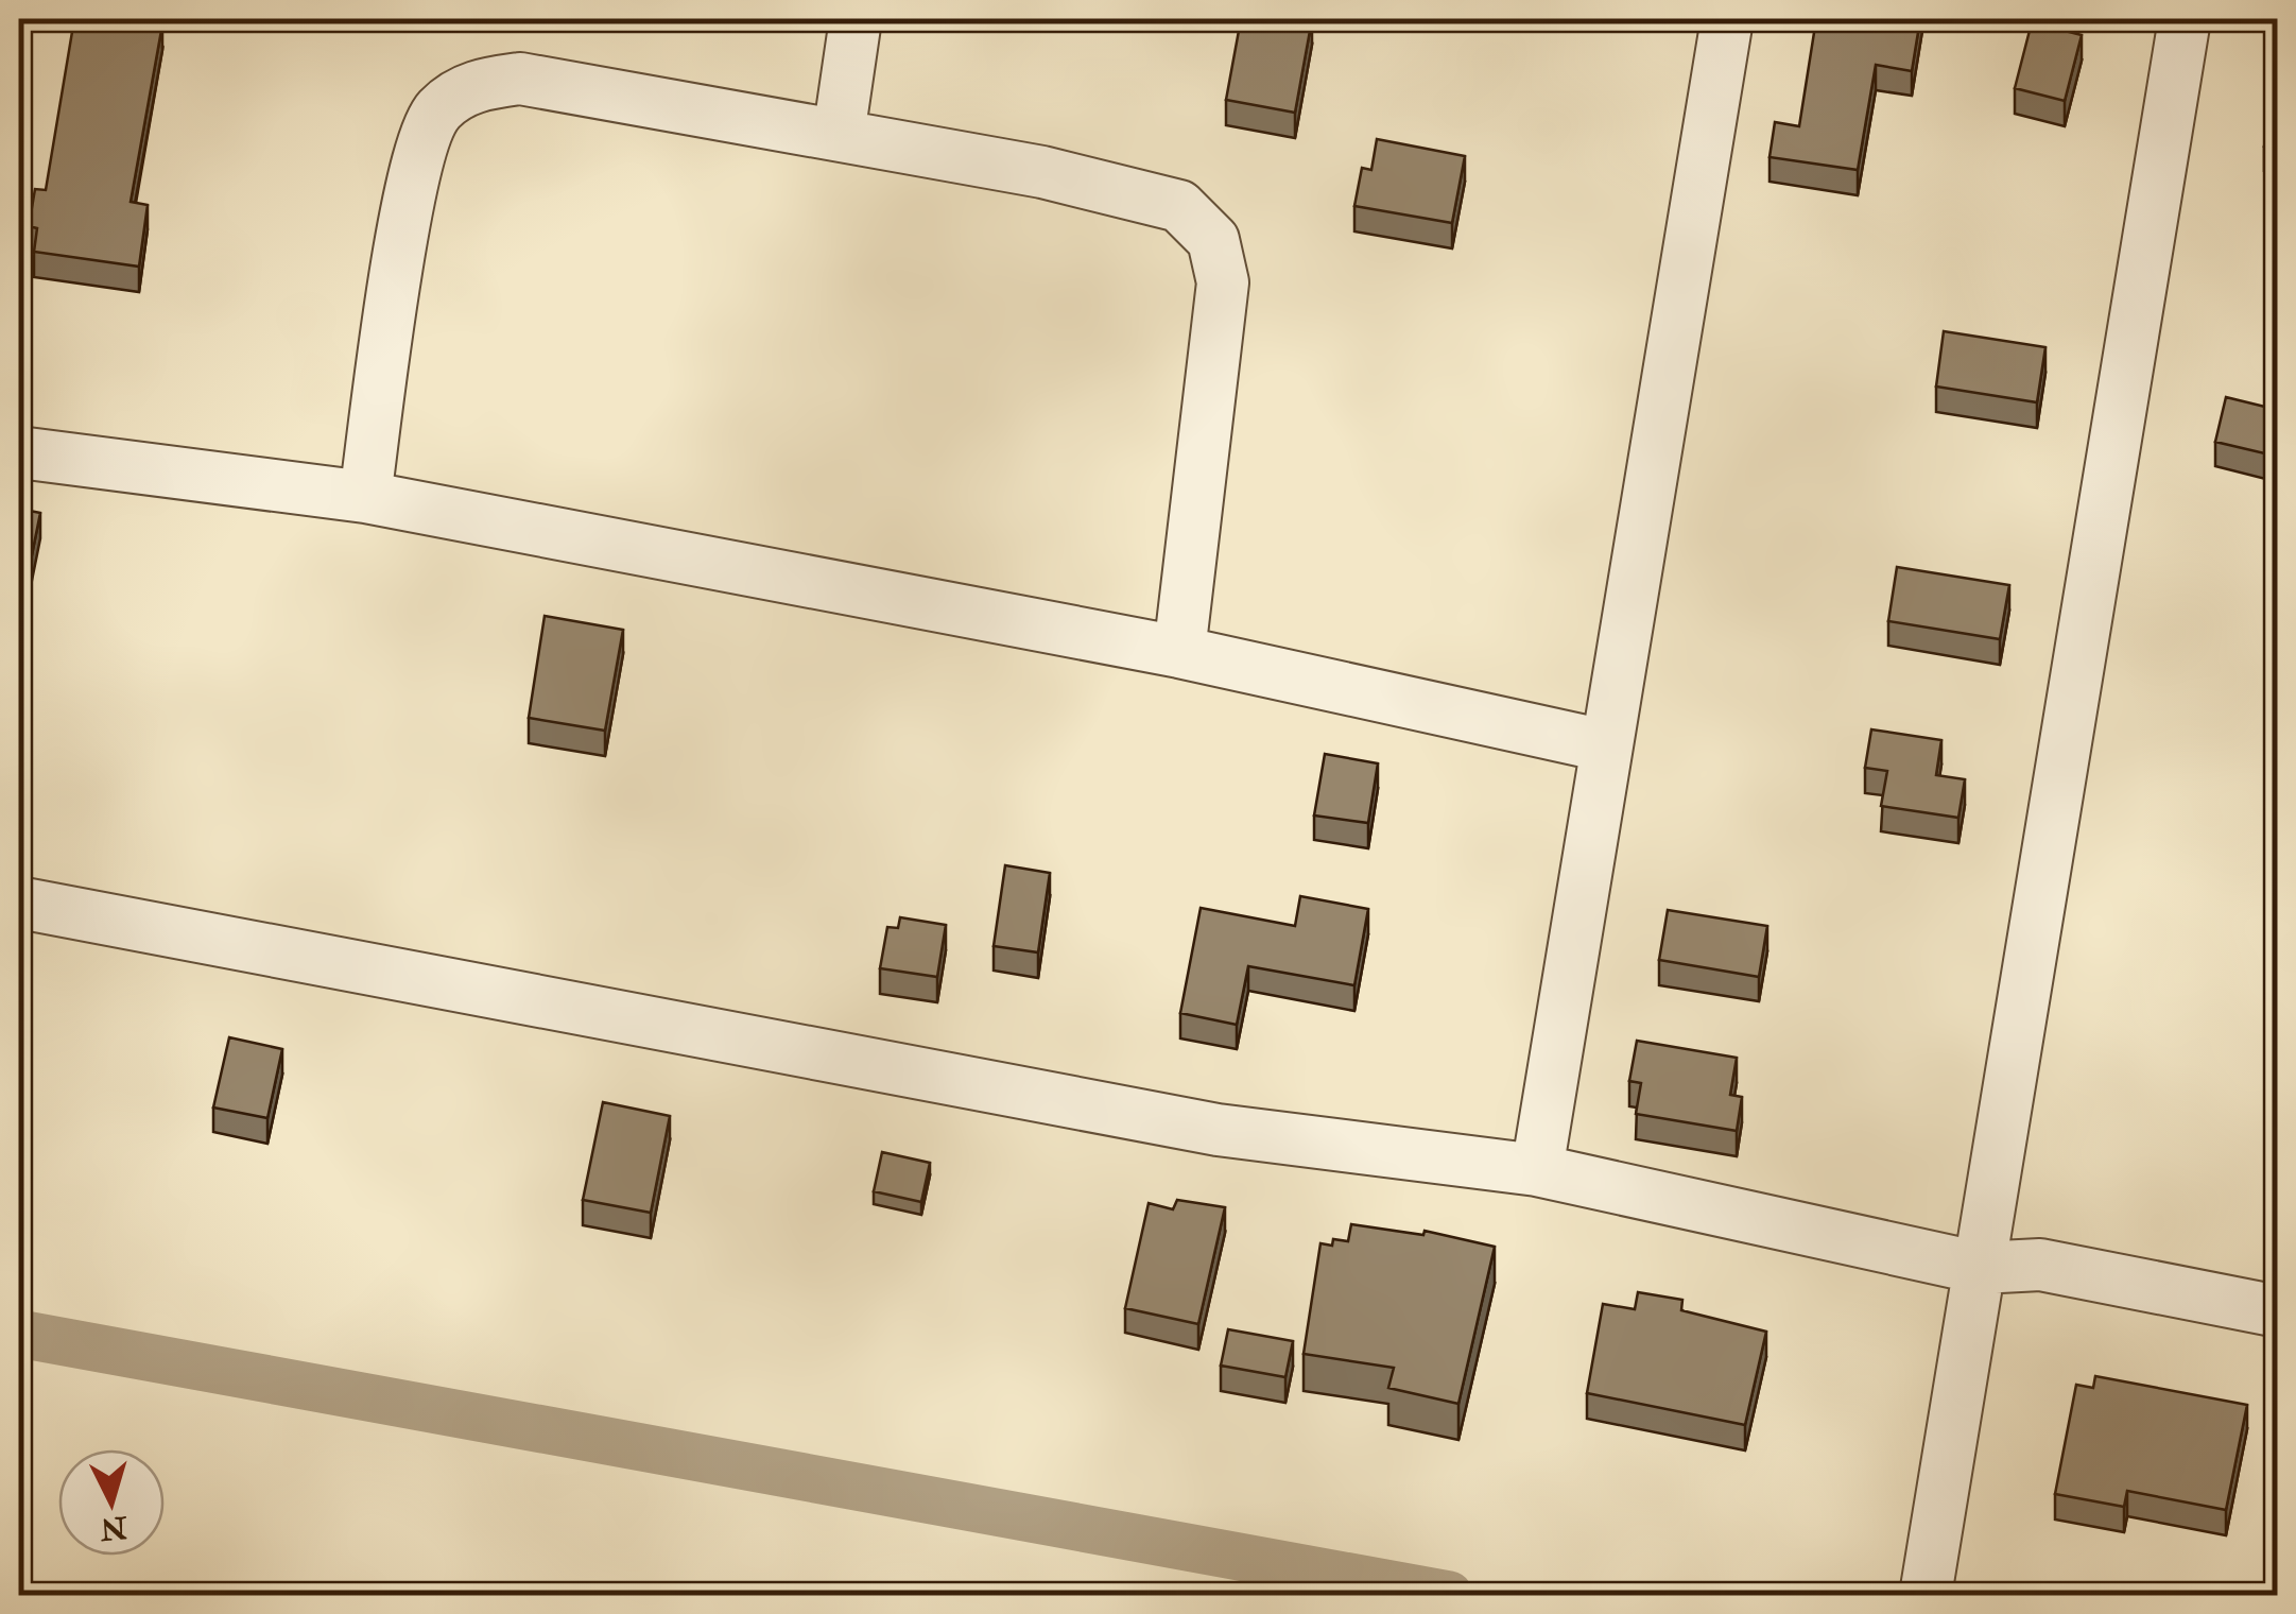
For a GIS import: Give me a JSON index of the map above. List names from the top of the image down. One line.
{"north":"bottom"}
